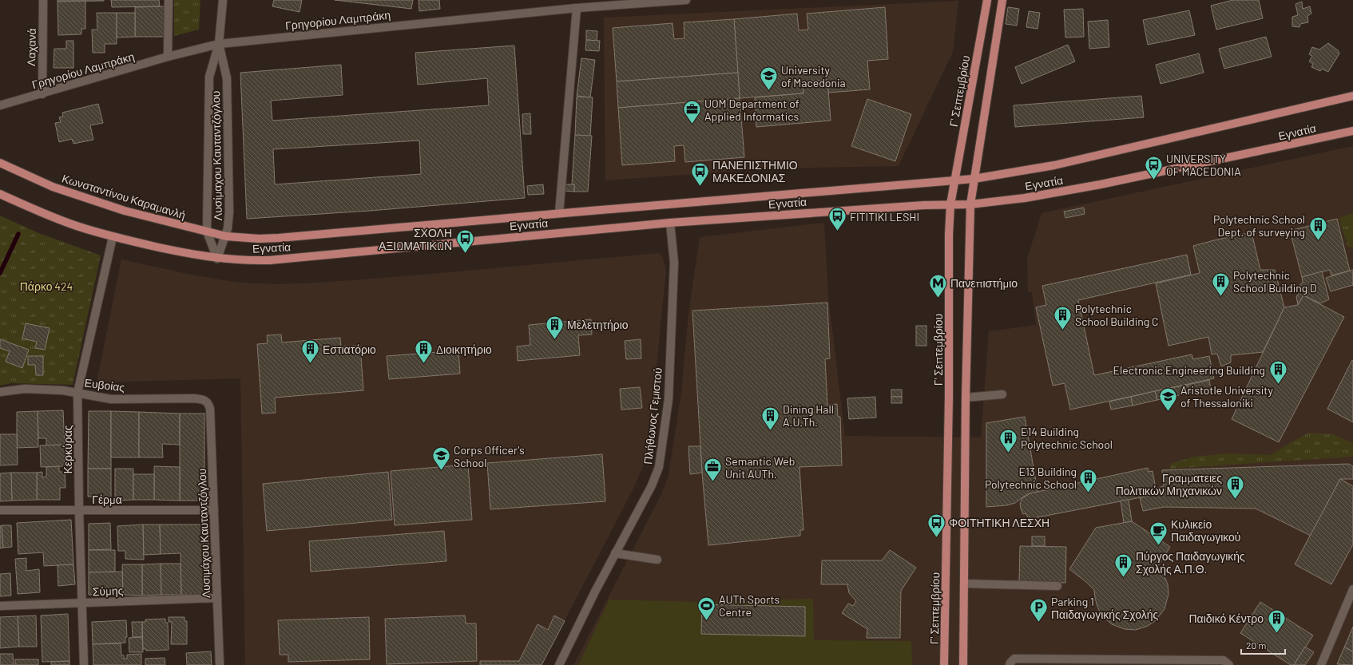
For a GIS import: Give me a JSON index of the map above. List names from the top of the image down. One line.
{"streets":{"main road":["Γ' Σεπτεμβρίου","Εγνατία","Κωνσταντίνου Καραμανλή"],"street":["Γρηγορίου Λαμπράκη","Λαχανά","Λυσίμαχου Καυταντζόγλου","Ευβοίας","Πλήθωνος Γεμιστού","Κερκύρας","Γέρμα","Λυσιμάχου Καυταντζόγλου","Σύμης"]},"crossings":[["Γρηγορίου Λαμπράκη","Λαχανά"],["Γρηγορίου Λαμπράκη","Λυσίμαχου Καυταντζόγλου"],["Γ' Σεπτεμβρίου","Εγνατία"],["Εγνατία","Λυσίμαχου Καυταντζόγλου"],["Εγνατία","Κωνσταντίνου Καραμανλή"],["Εγνατία","Πλήθωνος Γεμιστού"],["Λυσίμαχου Καυταντζόγλου","Κωνσταντίνου Καραμανλή"],["Ευβοίας","Κερκύρας"],["Ευβοίας","Λυσιμάχου Καυταντζόγλου"],["Κερκύρας","Γέρμα"],["Κερκύρας","Σύμης"],["Γέρμα","Λυσιμάχου Καυταντζόγλου"],["Λυσιμάχου Καυταντζόγλου","Σύμης"]],"parks":["Πάρκο 424"],"places":{"school or university":["University of Macedonia","Aristotle University of Thessaloniki","Corps Officer's School"],"office":["UOM Department of Applied Informatics","Semantic Web Unit AUTh."],"bus stop":["UNIVERSITY OF MACEDONIA","ΠΑΝΕΠΙΣΤΗΜΙΟ ΜΑΚΕΔΟΝΙΑΣ","FITITIKI LESHI","ΣΧΟΛΗ ΑΞΙΩΜΑΤΙΚΩΝ","ΦΟΙΤΗΤΙΚΗ ΛΕΣΧΗ"],"building":["Polytechnic School Dept. of surveying","Polytechnic School Building D","Polytechnic School Building C","Μελετητήριο","Εστιατόριο","Διοικητήριο","Electronic Engineering Building","Dining Hall A.U.Th.","E14 Building Polytechnic School","E13 Building Polytechnic School","Γραμματειες Πολιτικών Μηχανικών","Πύργος Παιδαγωγικής Σχολής Α.Π.Θ.","Παιδικό Κέντρο"],"metro station":["Πανεπιστήμιο"],"cafe":["Κυλικείο Παιδαγωγικού"],"sports":["AUTh Sports Centre"],"parking":["Parking 1 Παιδαγωγικής Σχολής"]},"scale_bar":"20 m"}
